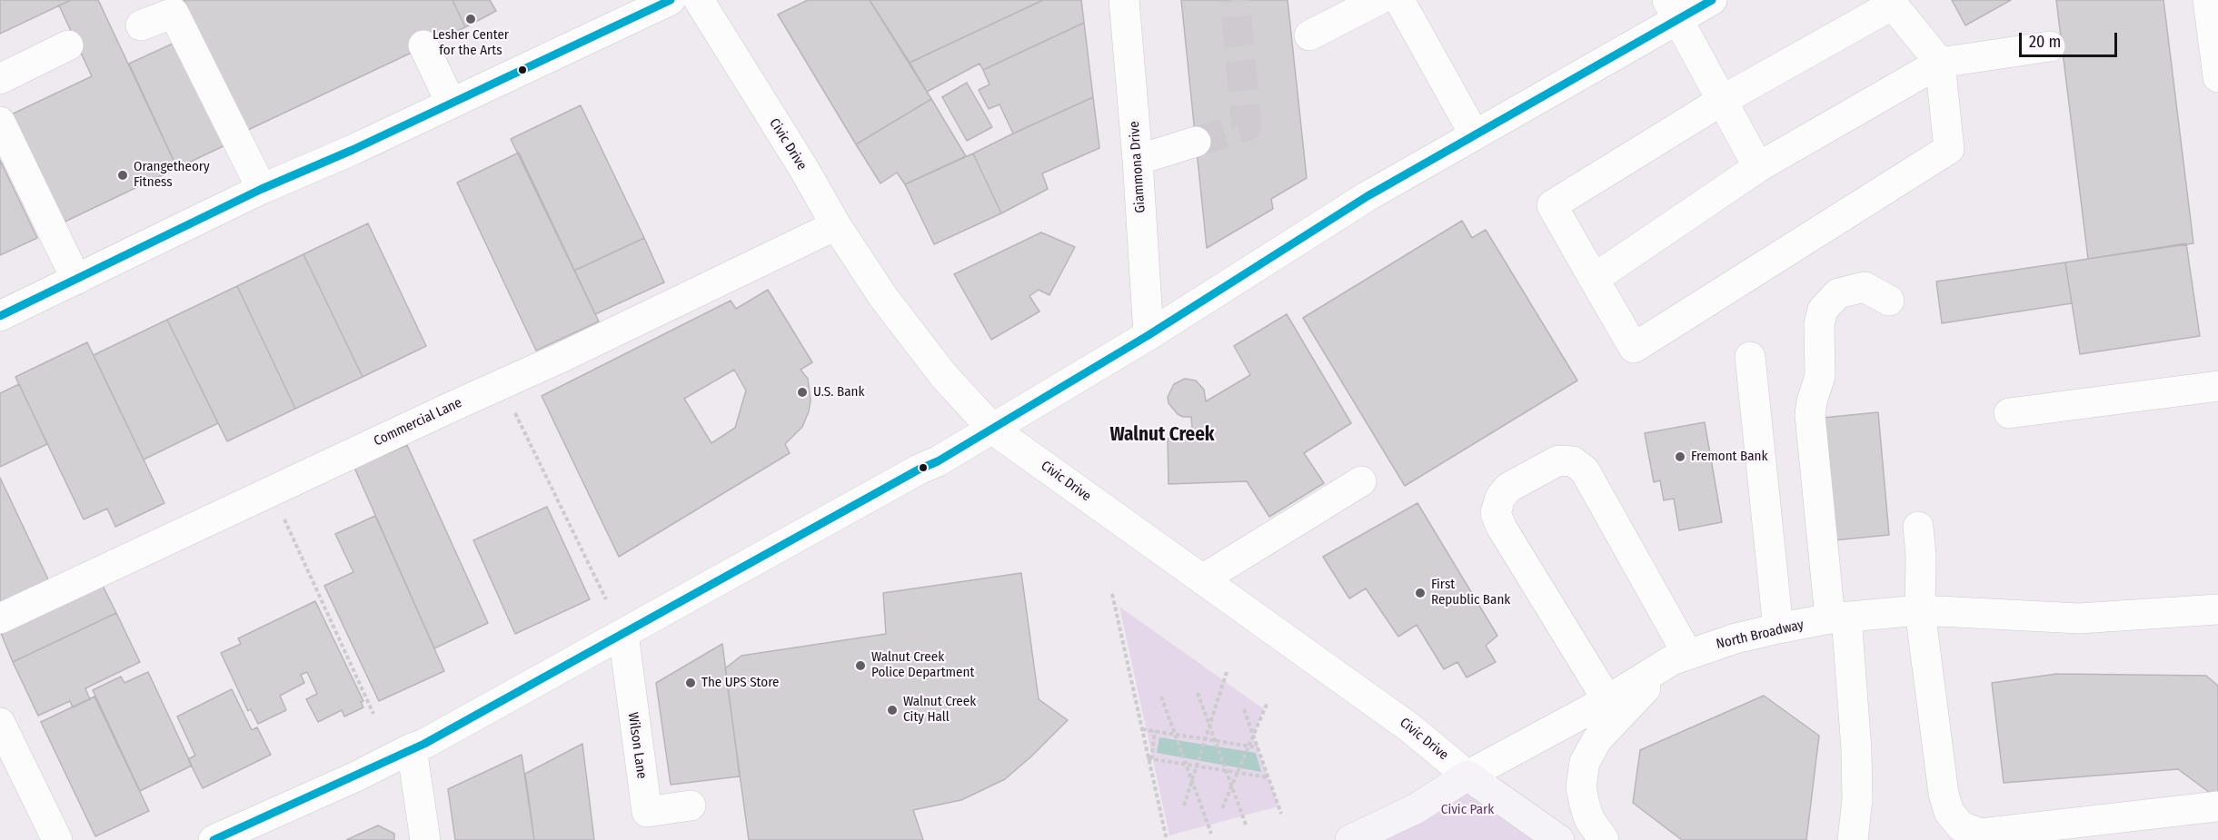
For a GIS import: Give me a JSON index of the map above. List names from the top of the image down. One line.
{"streets":{"main road":["Civic Drive","North Broadway"],"street":["Giammona Drive","Commercial Lane","Wilson Lane"]},"crossings":[["Civic Drive","Commercial Lane"],["Civic Drive","North Broadway"]],"districts":["Walnut Creek"],"parks":["Civic Park"],"places":["Lesher Center for the Arts","Orangetheory Fitness","U.S. Bank","Fremont Bank","First Republic Bank","Walnut Creek Police Department","The UPS Store","Walnut Creek City Hall"],"scale_bar":"20 m"}
